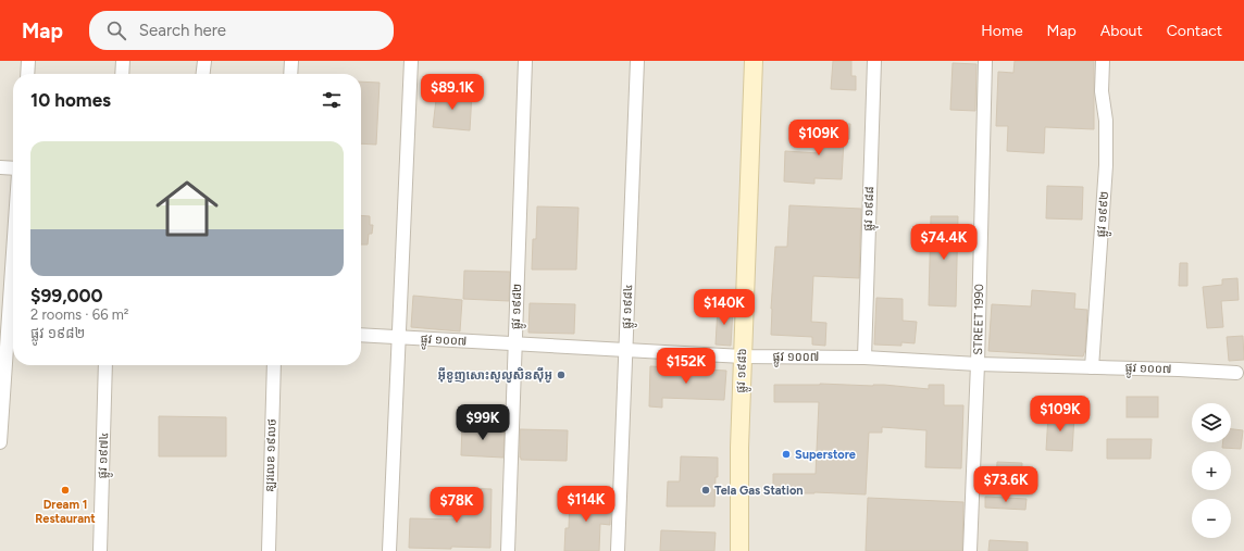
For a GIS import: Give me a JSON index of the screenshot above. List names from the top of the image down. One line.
{"streets":{"main road":["ផ្លូវ ១៩៨៦"],"street":["ផ្លុវ ១៩៨៨","ផ្លូវ ១៩៩២","ផ្លូវ ១៩៨២","ផ្លូវ ១៩៨៤","STREET 1990","ផ្លូវ ១០០៧","ផ្លូវ ១៩៧៤","ន្ឡរលេខ ១៩លថ"]},"crossings":[["ផ្លុវ ១៩៨៨","ផ្លូវ ១០០៧"],["ផ្លូវ ១៩៩២","ផ្លូវ ១០០៧"],["ផ្លូវ ១៩៨២","ផ្លូវ ១០០៧"],["ផ្លូវ ១៩៨៤","ផ្លូវ ១០០៧"],["STREET 1990","ផ្លូវ ១០០៧"],["ផ្លូវ ១០០៧","ផ្លូវ ១៩៨៦"]],"places":["អ៊ីខូញសោះសូលូសិនស៊ីអូ","Superstore","Dream 1 Restaurant","Tela Gas Station"],"page":{"header":"Map","search":"Search here","nav":["Home","Map","About","Contact"],"price":["$89.1K","$109K","$74.4K","$140K","$152K","$109K","$99K","$73.6K","$114K","$78K"],"heading":"10 homes","list":[{"name":"$99,000","note":"2 rooms · 66 m² · ផ្លូវ ១៩៨២"}],"map_buttons":["+","−"]}}
